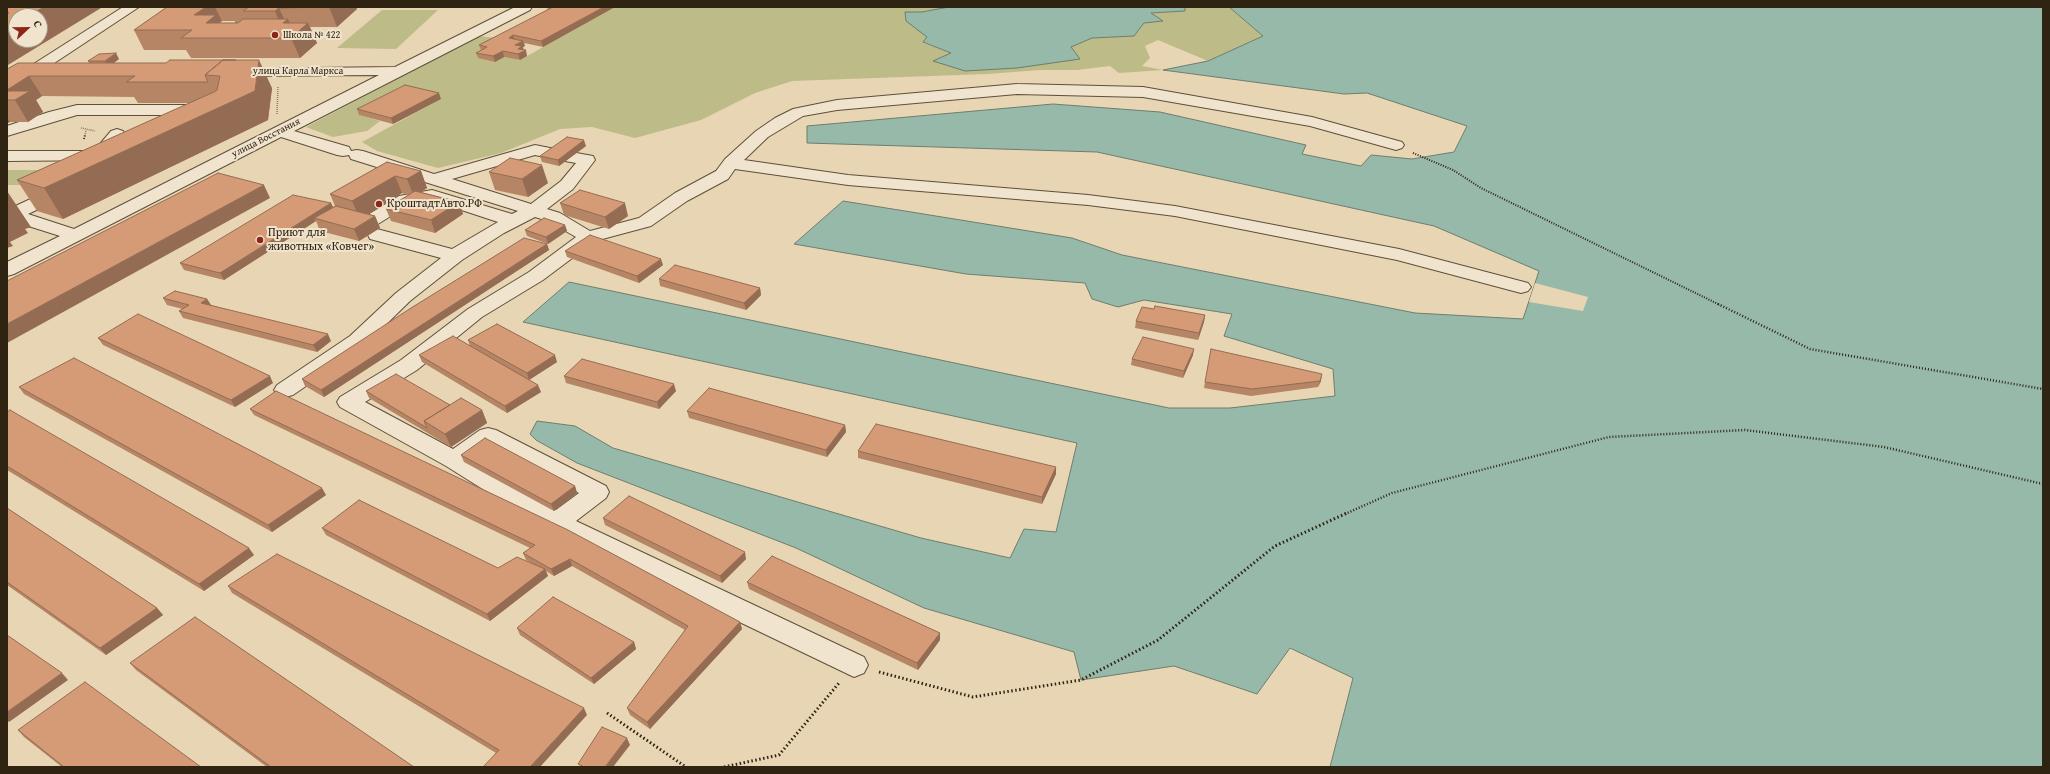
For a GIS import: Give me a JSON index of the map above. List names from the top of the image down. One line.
{"streets":{"street":["улица Карла Маркса","улица Восстания"]},"crossings":[["улица Карла Маркса","улица Восстания"]],"places":["Школа № 422","КроштадтАвто.РФ","Приют для животных «Ковчег»"],"north":"right"}
